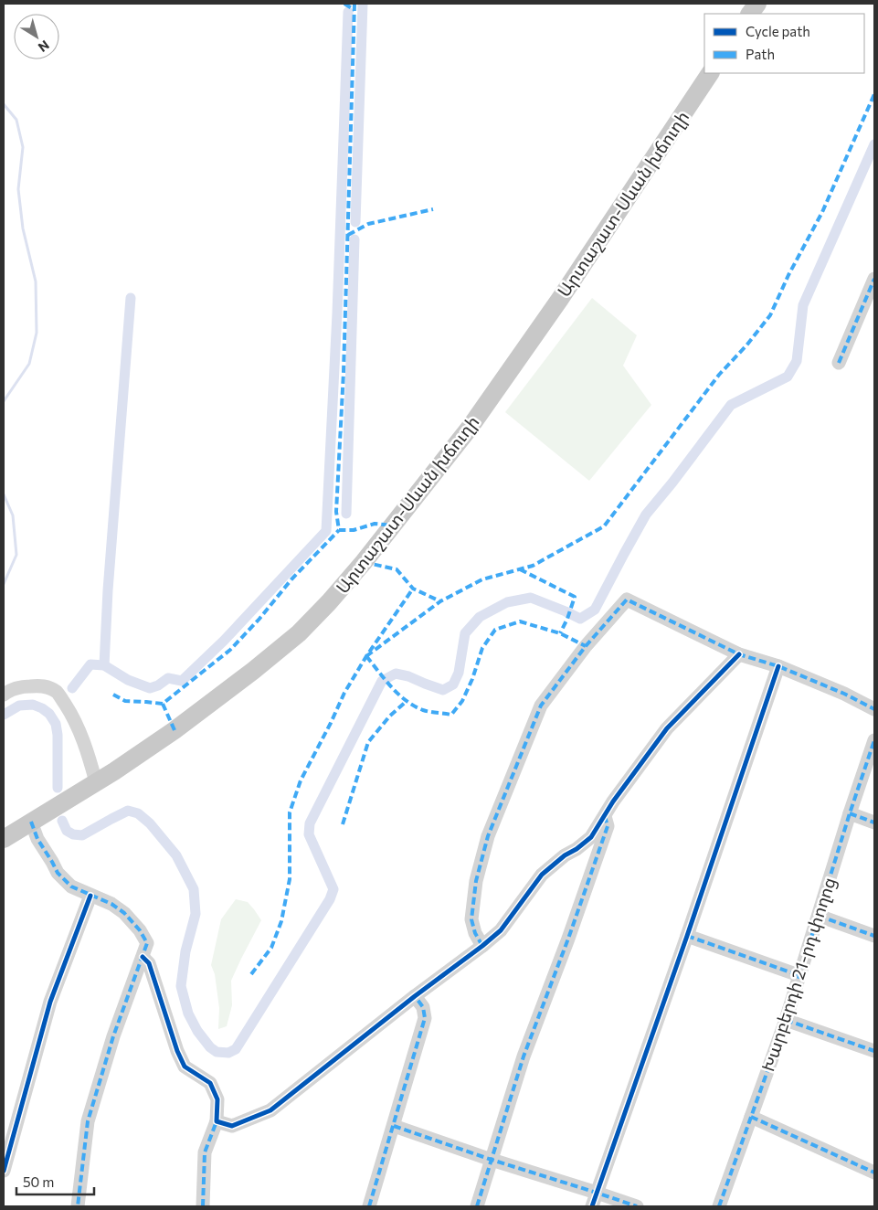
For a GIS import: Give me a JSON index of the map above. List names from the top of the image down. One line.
{"streets":{"main road":["Արտաշատ-Սևան խճուղի"],"street":["Խարբերդի 21-րդ փողոց"]},"legend":["Cycle path","Path"],"scale_bar":"50 m","north":"bottom right"}
